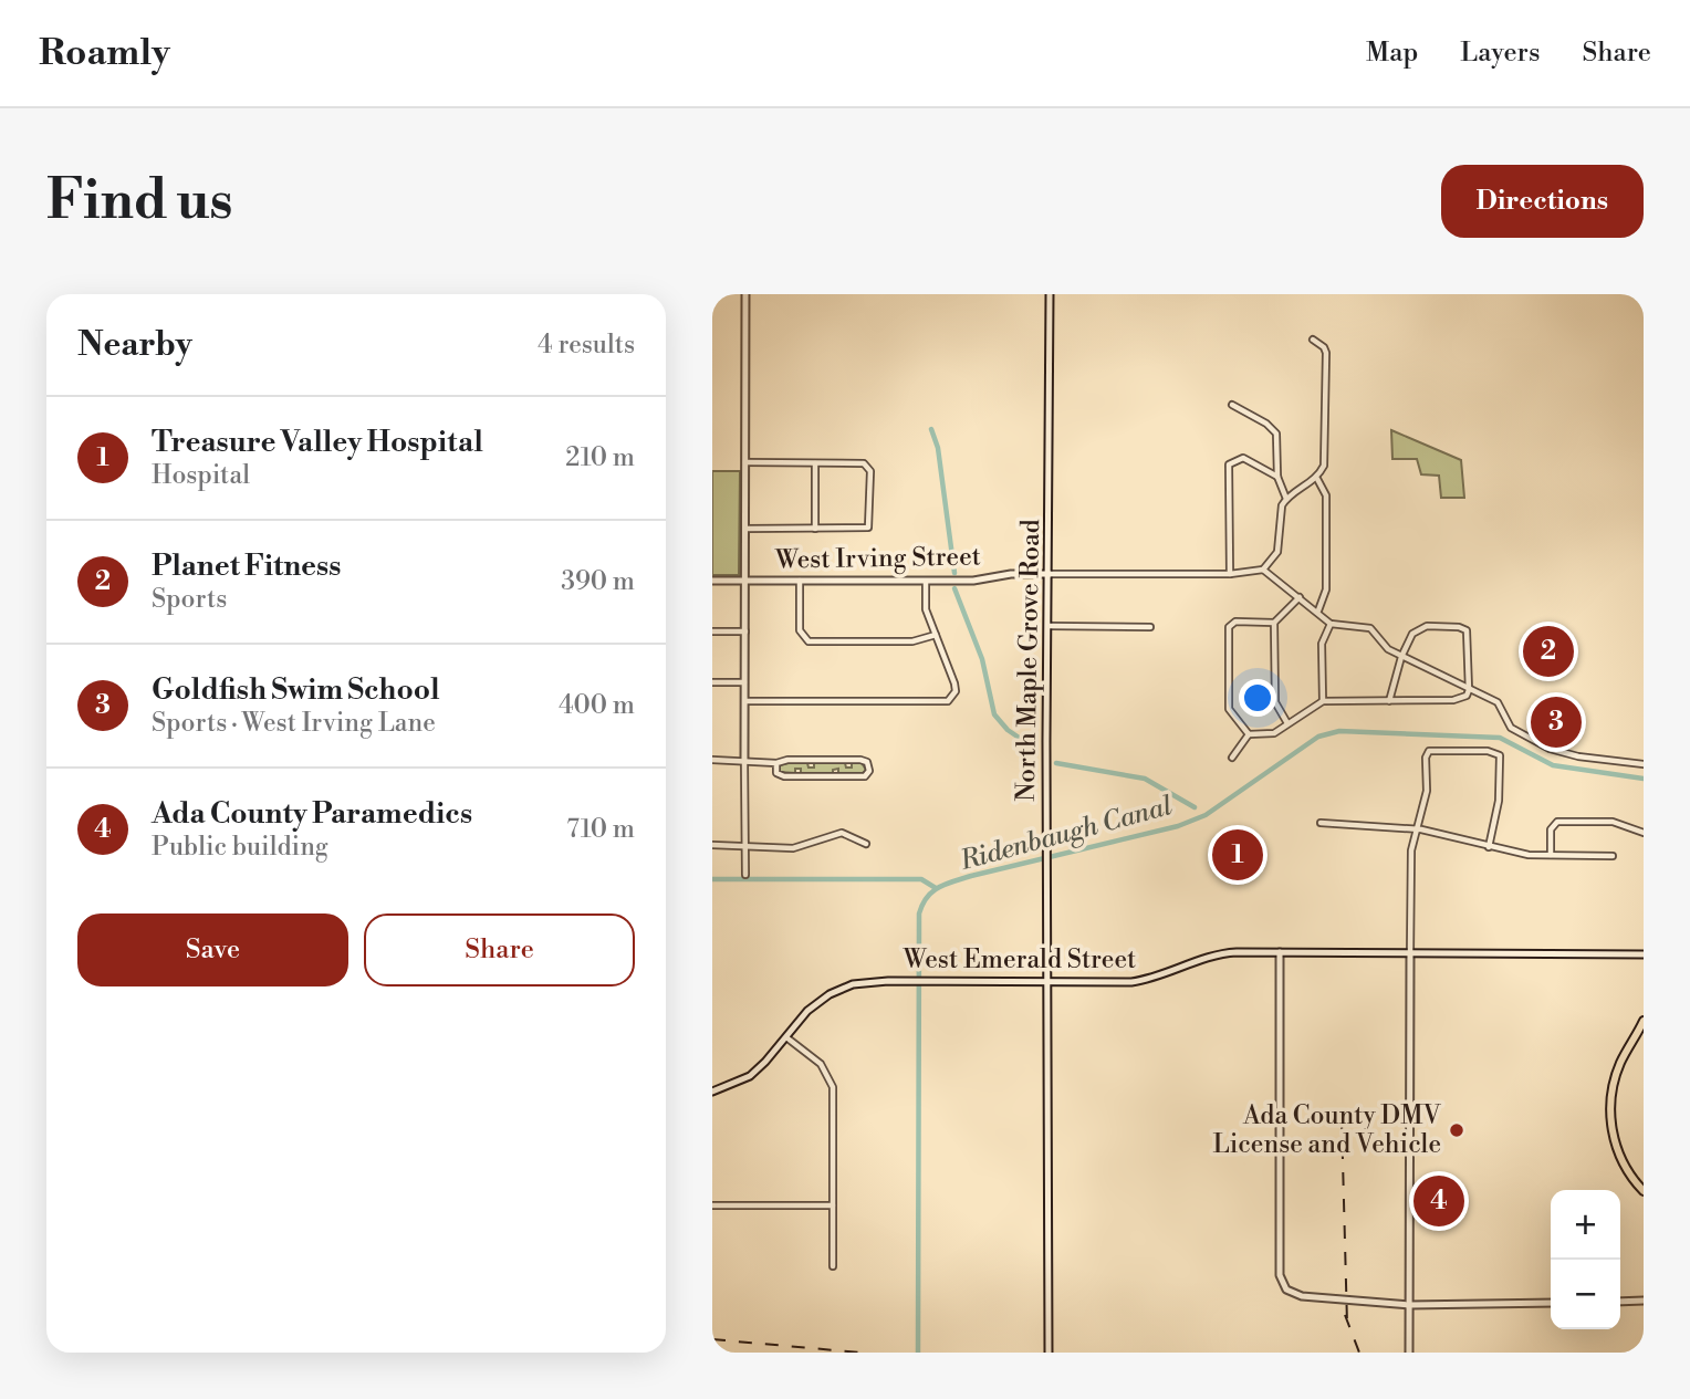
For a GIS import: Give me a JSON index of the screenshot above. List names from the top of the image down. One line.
{"streets":{"main road":["West Irving Street","North Maple Grove Road","West Emerald Street"]},"crossings":[["West Irving Street","North Maple Grove Road"],["North Maple Grove Road","West Emerald Street"]],"water":["Ridenbaugh Canal"],"places":["Ada County DMV License and Vehicle"],"page":{"header":"Roamly","nav":["Map","Layers","Share"],"buttons":["Directions",["Save","Share"]],"title":"Find us","heading":["Nearby","4 results"],"list":[{"mark":"1","name":"Treasure Valley Hospital","note":"Hospital","value":"210 m"},{"mark":"2","name":"Planet Fitness","note":"Sports","value":"390 m"},{"mark":"3","name":"Goldfish Swim School","note":"Sports · West Irving Lane","value":"400 m"},{"mark":"4","name":"Ada County Paramedics","note":"Public building","value":"710 m"}],"pins":["2","3","1","4"],"map_buttons":["+","−"]}}
